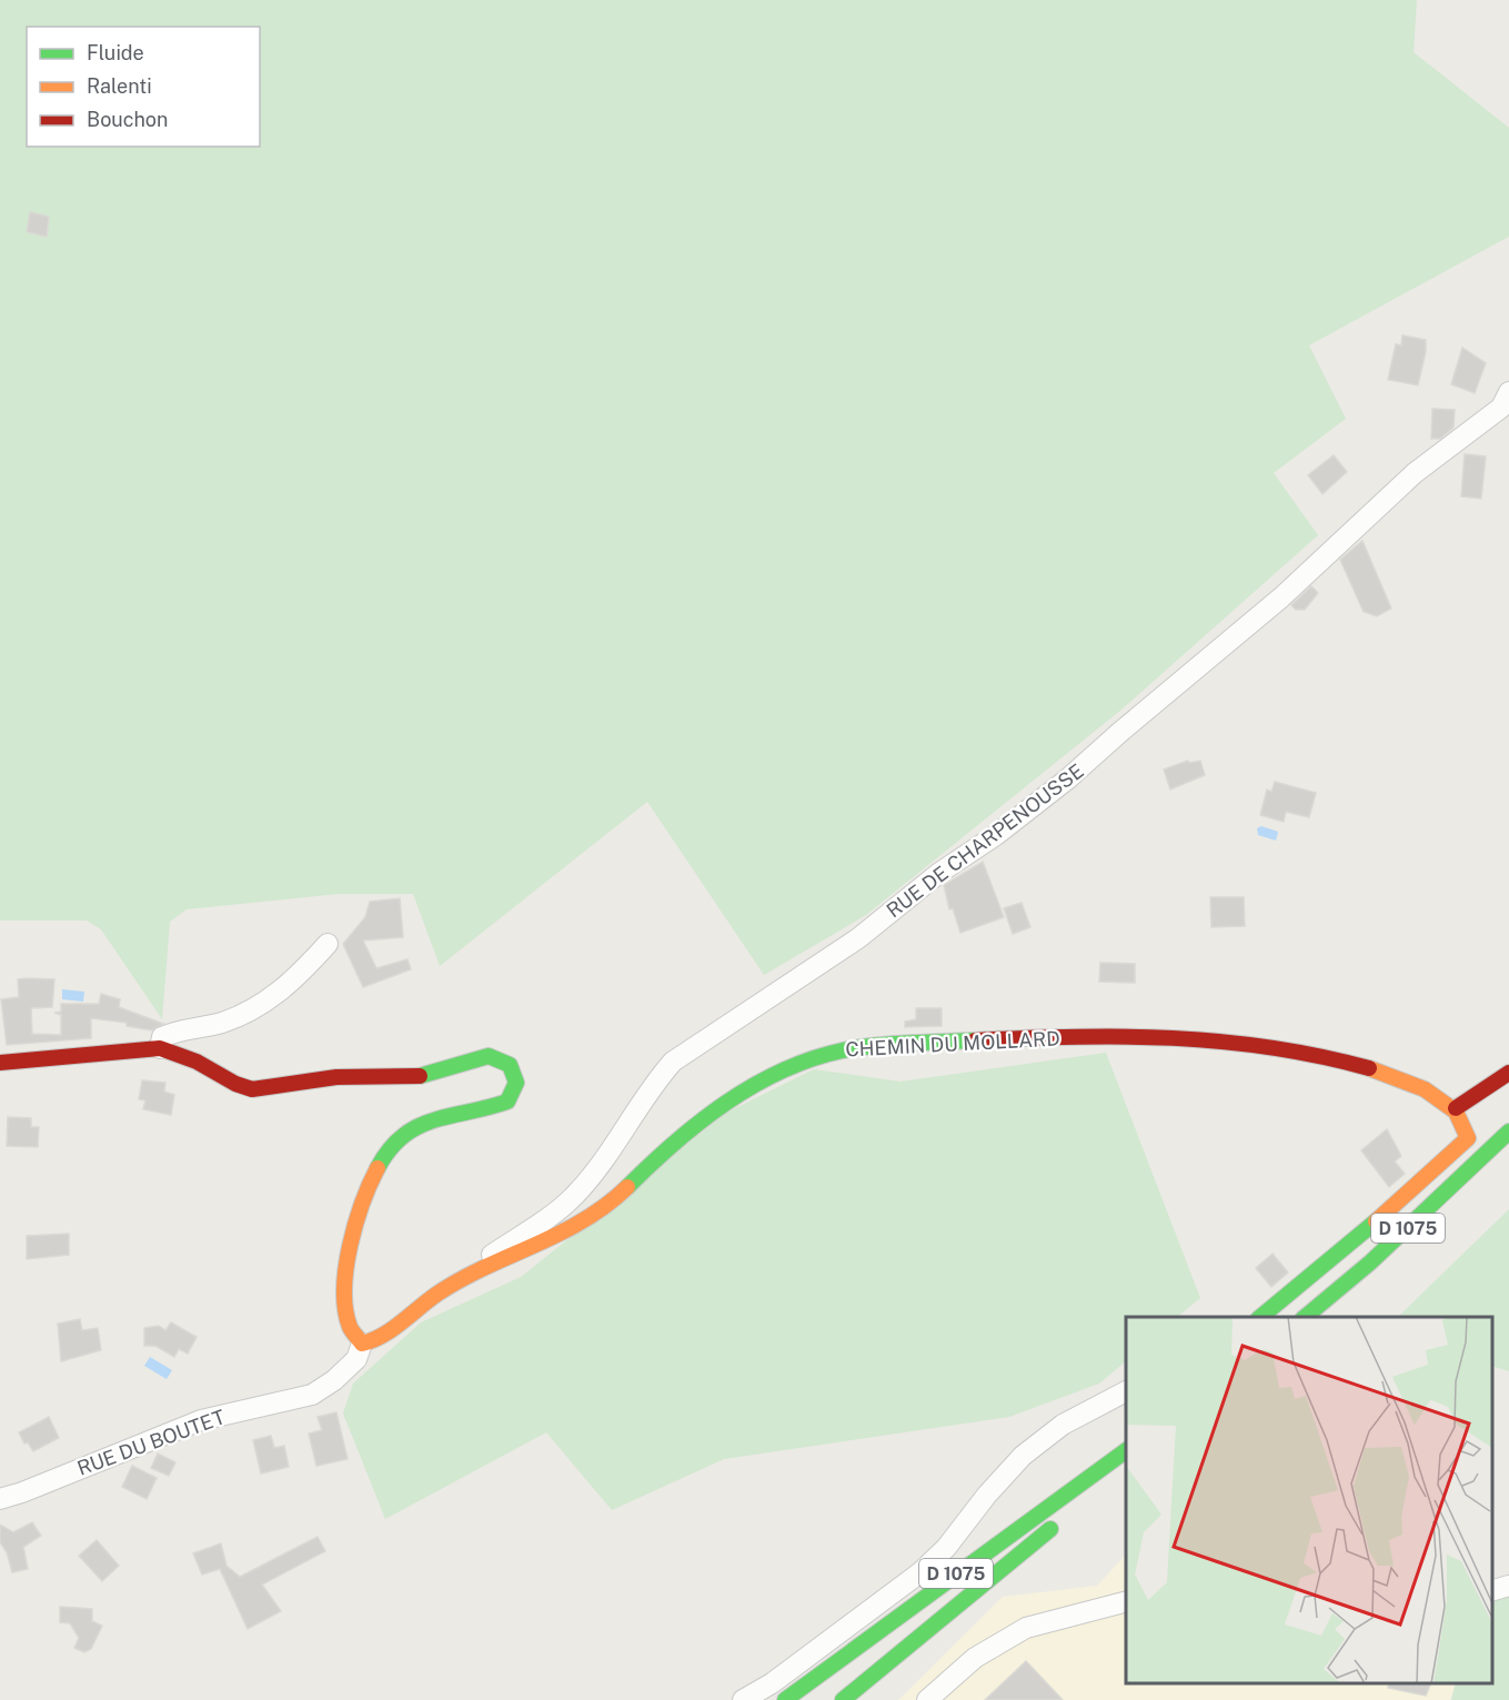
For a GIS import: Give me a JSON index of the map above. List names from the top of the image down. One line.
{"streets":{"street":["RUE DE CHARPENOUSSE","CHEMIN DU MOLLARD","D 1075","RUE DU BOUTET"]},"crossings":[["RUE DE CHARPENOUSSE","CHEMIN DU MOLLARD"],["CHEMIN DU MOLLARD","RUE DU BOUTET"]],"legend":["Fluide","Ralenti","Bouchon"]}
